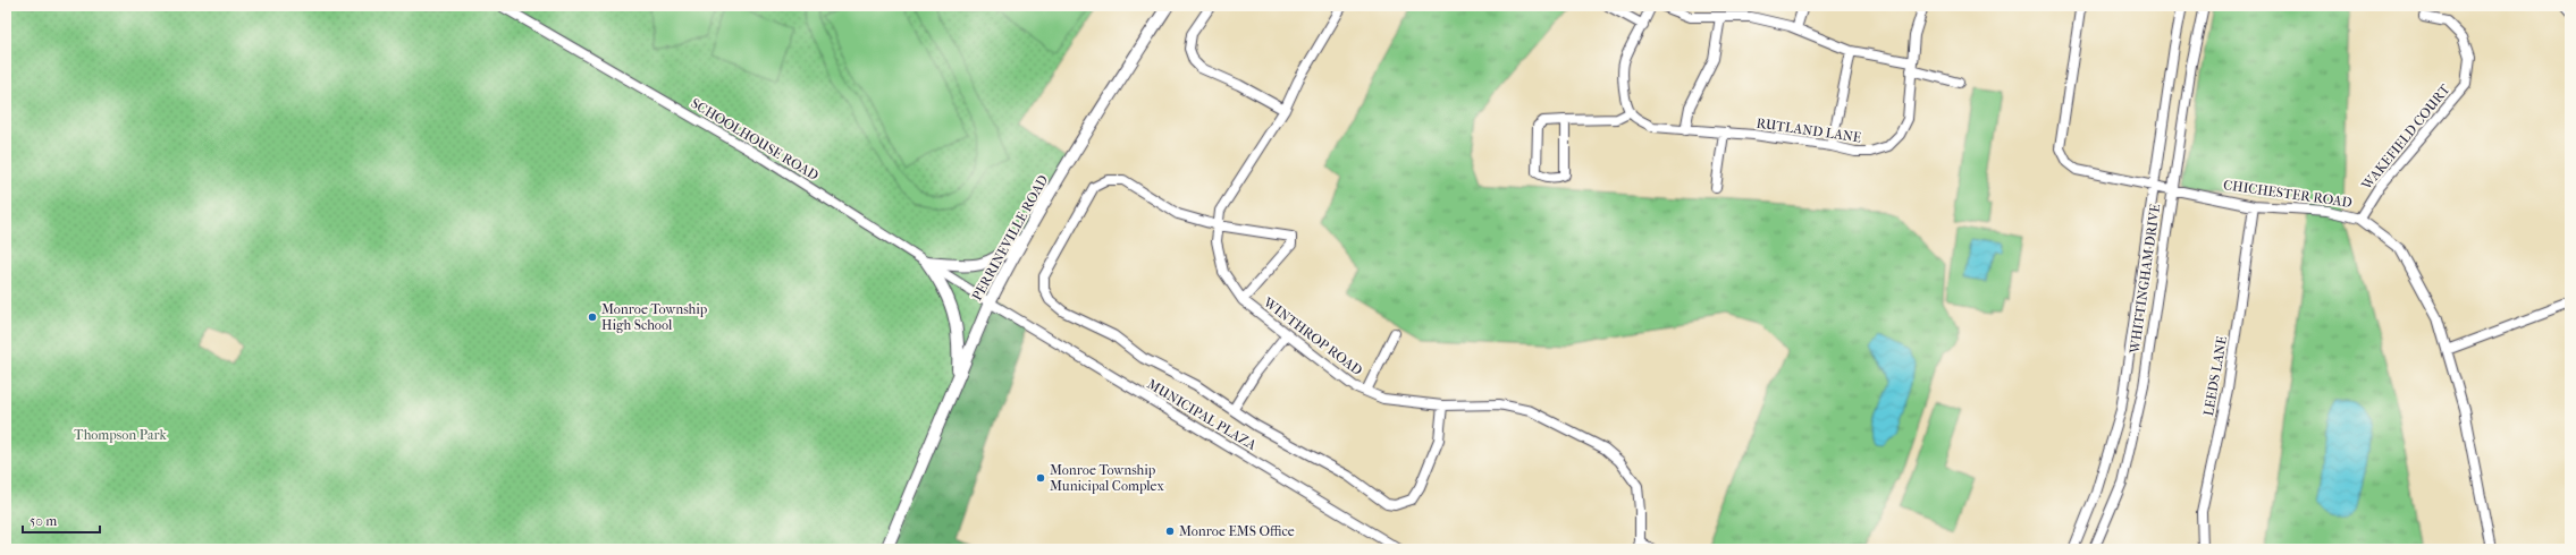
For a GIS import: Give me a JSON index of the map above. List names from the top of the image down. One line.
{"streets":{"street":["RUTLAND LANE","WAKEFIELD COURT","SCHOOLHOUSE ROAD","CHICHESTER ROAD","PERRINEVILLE ROAD","WHITTINGHAM DRIVE","WINTHROP ROAD","LEEDS LANE","MUNICIPAL PLAZA"]},"crossings":[["WAKEFIELD COURT","CHICHESTER ROAD"],["SCHOOLHOUSE ROAD","PERRINEVILLE ROAD"],["SCHOOLHOUSE ROAD","MUNICIPAL PLAZA"],["CHICHESTER ROAD","WHITTINGHAM DRIVE"],["CHICHESTER ROAD","LEEDS LANE"],["PERRINEVILLE ROAD","MUNICIPAL PLAZA"]],"parks":["Thompson Park"],"places":["Monroe Township High School","Monroe Township Municipal Complex","Monroe EMS Office"],"scale_bar":"50 m"}
